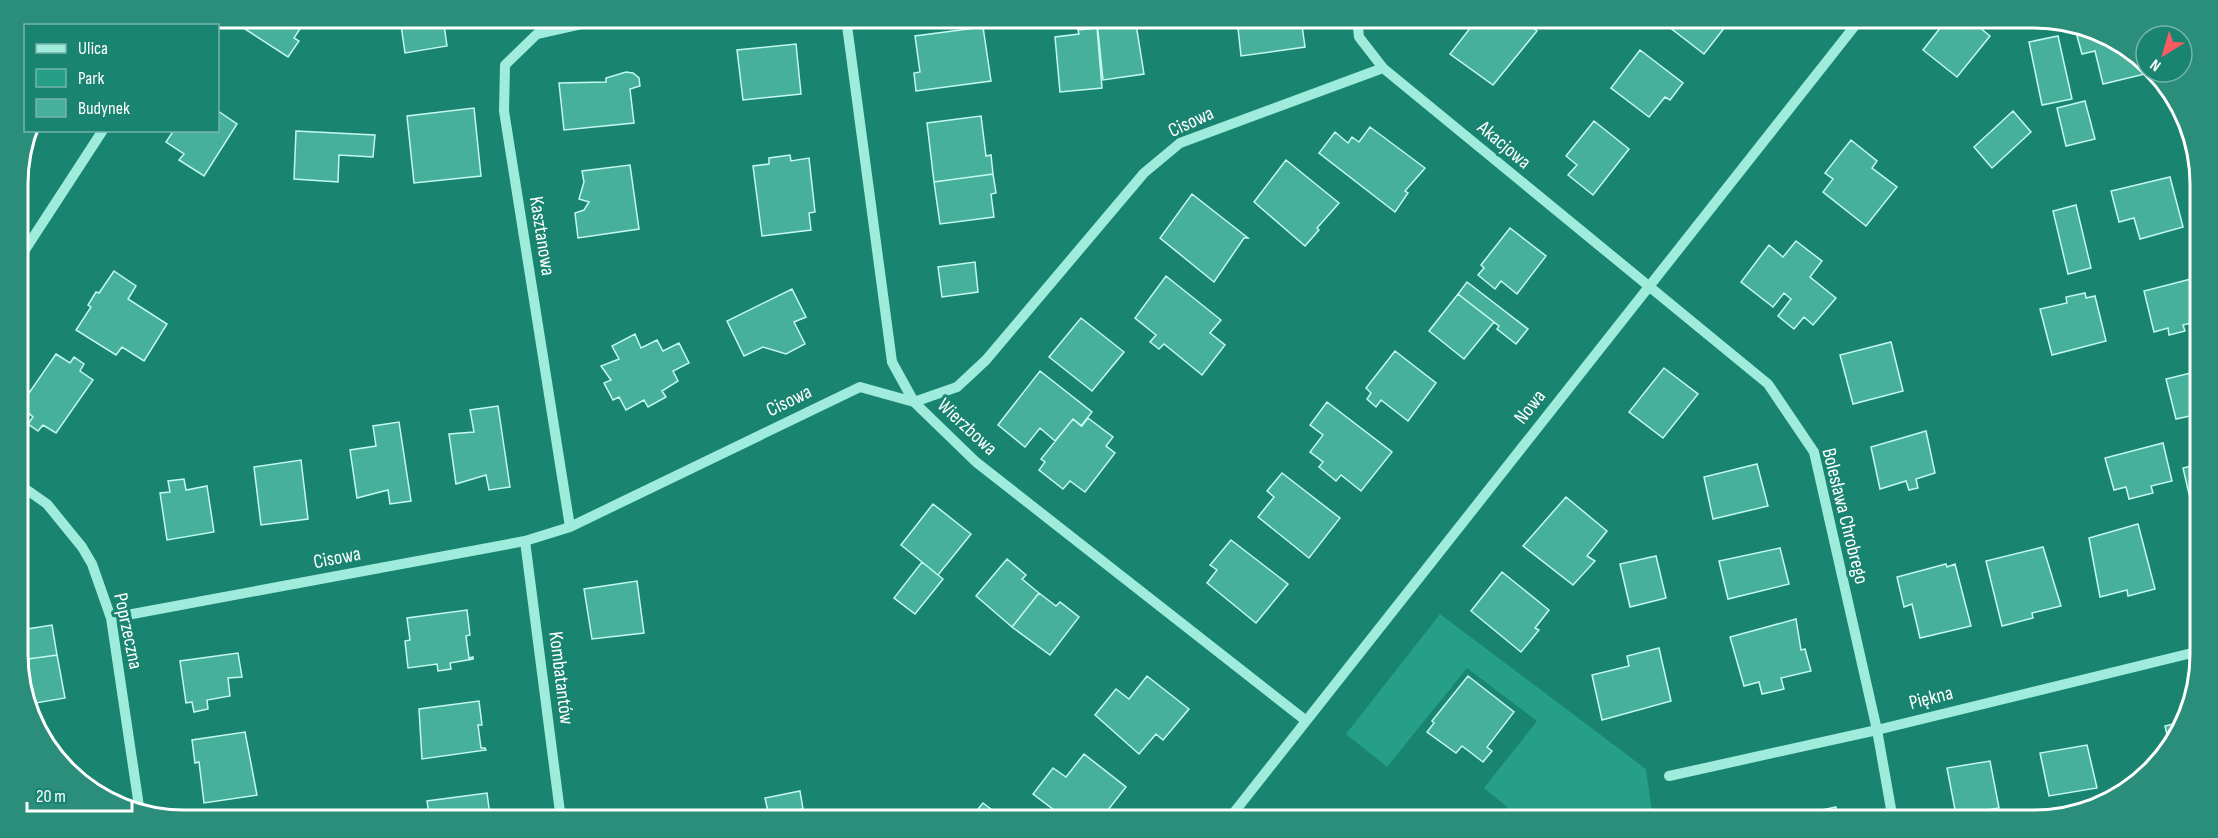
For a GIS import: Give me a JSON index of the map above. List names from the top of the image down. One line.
{"streets":{"street":["Cisowa","Akacjowa","Kasztanowa","Nowa","Wierzbowa","Bolesława Chrobrego","Poprzeczna","Kombatantów","Piękna"]},"crossings":[["Cisowa","Akacjowa"],["Cisowa","Kasztanowa"],["Cisowa","Wierzbowa"],["Cisowa","Poprzeczna"],["Cisowa","Kombatantów"],["Akacjowa","Nowa"],["Akacjowa","Bolesława Chrobrego"],["Nowa","Wierzbowa"],["Nowa","Bolesława Chrobrego"],["Bolesława Chrobrego","Piękna"]],"legend":["Ulica","Park","Budynek"],"scale_bar":"20 m","north":"bottom left"}
